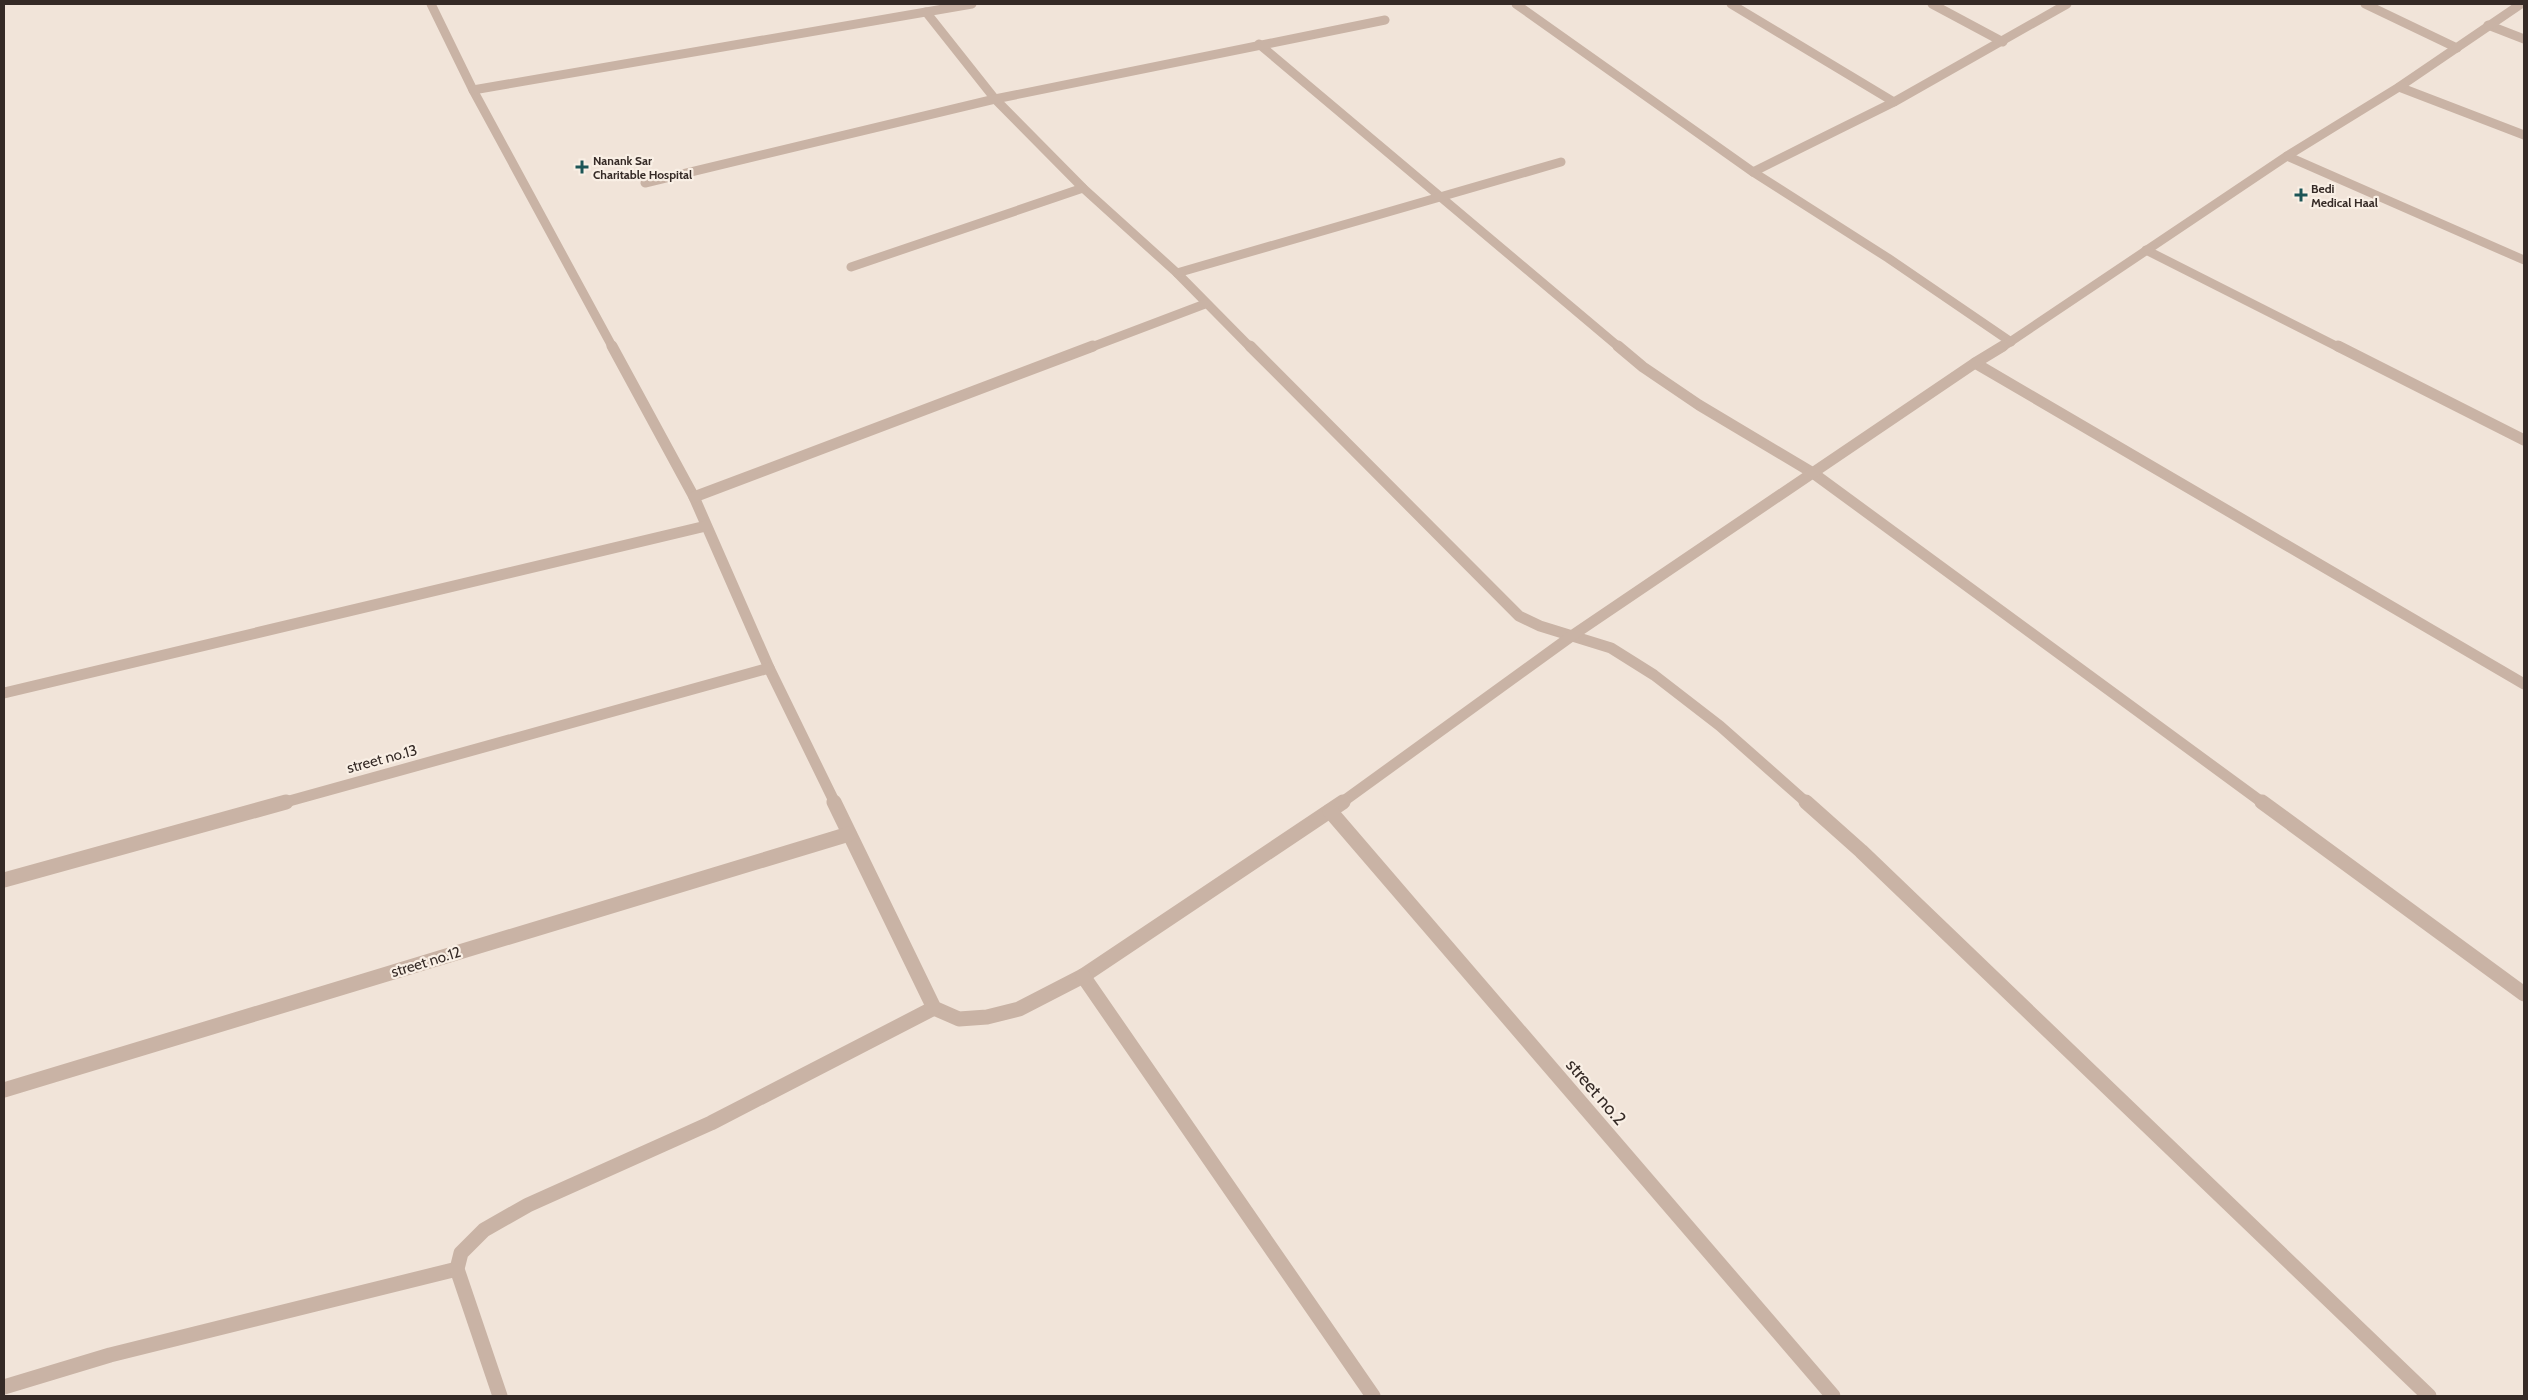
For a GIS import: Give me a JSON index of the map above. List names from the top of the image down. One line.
{"streets":{"street":["street no.13","street no.12","street no.2"]},"places":{"health":["Nanank Sar Charitable Hospital","Bedi Medical Haal"]}}
